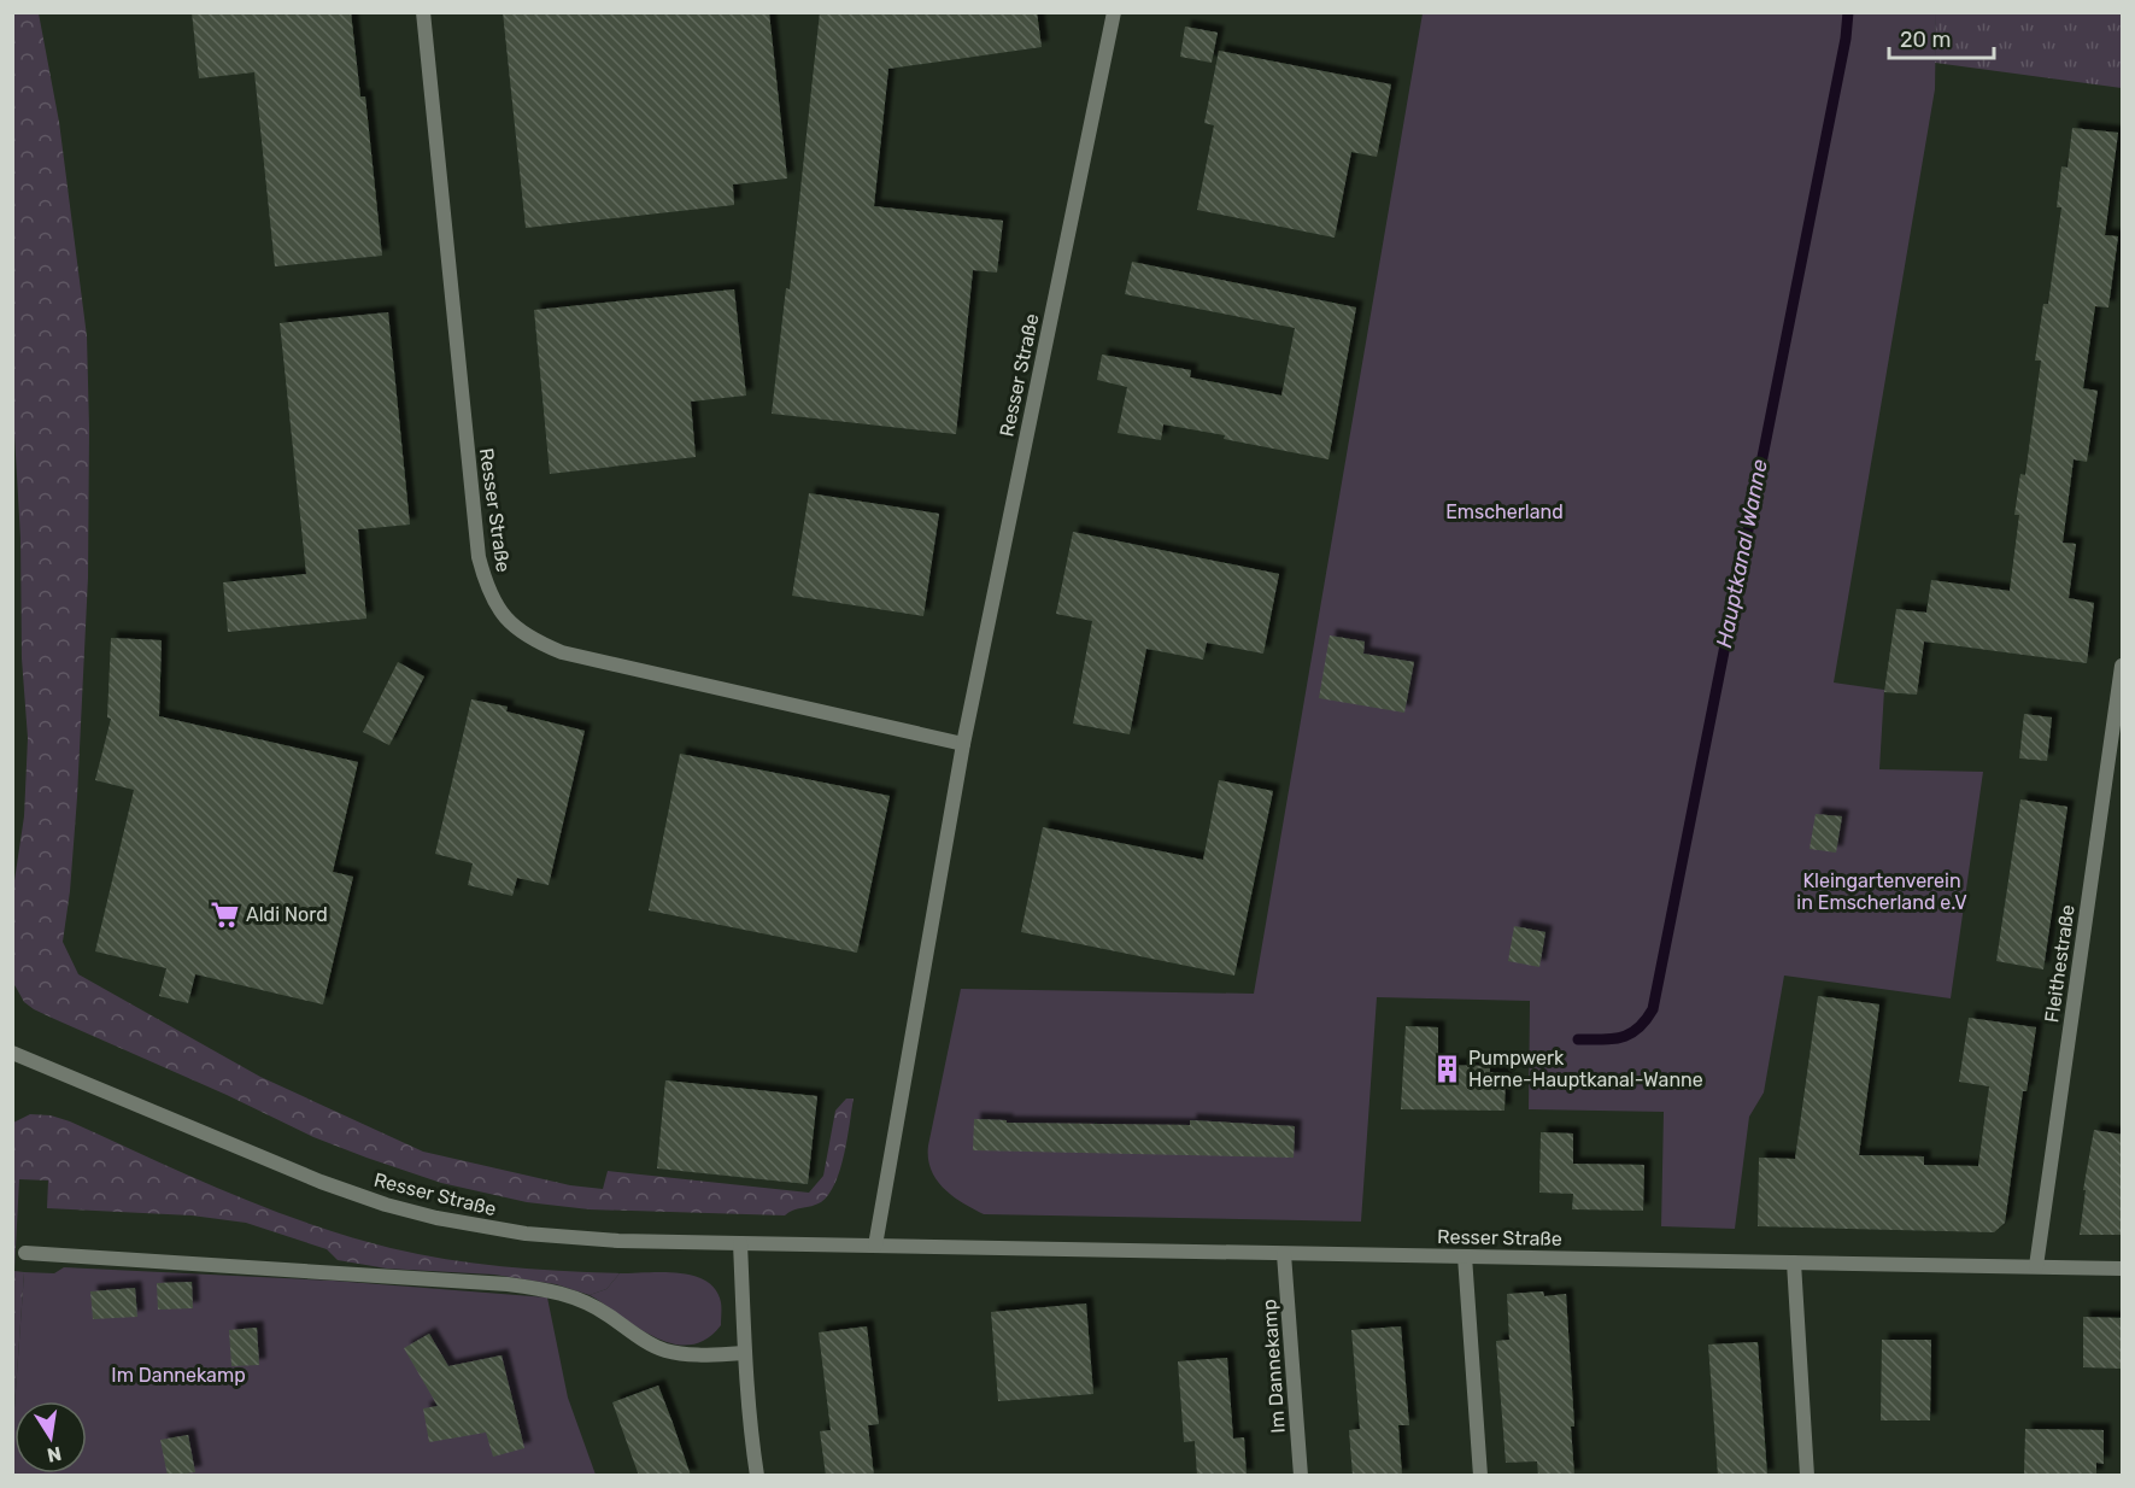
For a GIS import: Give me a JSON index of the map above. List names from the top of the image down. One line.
{"streets":{"street":["Resser Straße","Fleithestraße","Im Dannekamp"]},"crossings":[["Resser Straße","Fleithestraße"],["Resser Straße","Im Dannekamp"]],"water":["Hauptkanal Wanne"],"parks":["Emscherland","Kleingartenverein in Emscherland e.V","Im Dannekamp"],"places":{"supermarket":["Aldi Nord"],"building":["Pumpwerk Herne-Hauptkanal-Wanne"]},"scale_bar":"20 m","north":"bottom"}
